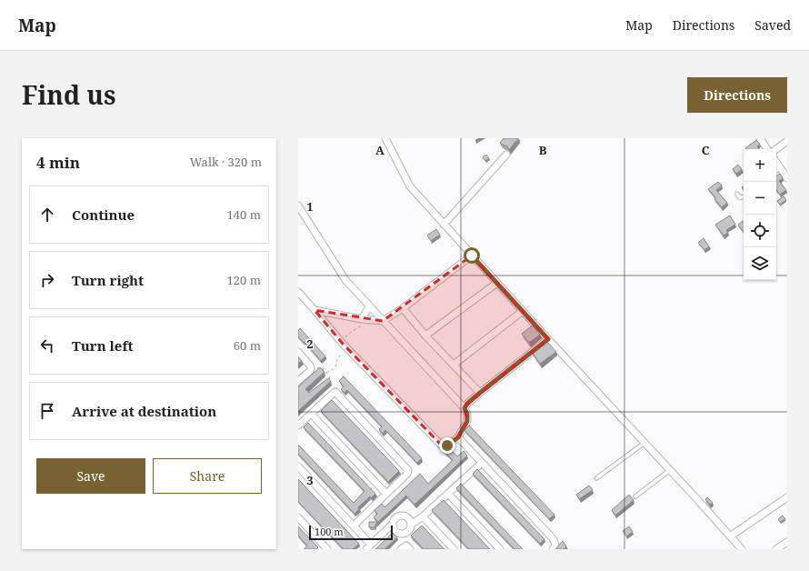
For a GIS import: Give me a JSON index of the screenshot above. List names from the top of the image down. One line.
{"scale_bar":"100 m","page":{"header":"Map","nav":["Map","Directions","Saved"],"title":"Find us","buttons":["Directions",["Save","Share"]],"heading":["4 min","Walk · 320 m"],"map_buttons":["+","−"],"list":[["Continue","140 m"],["Turn right","120 m"],["Turn left","60 m"],"Arrive at destination"],"scale":"100 m"},"grid":{"columns":["A","B","C"],"rows":["1","2","3"]}}
